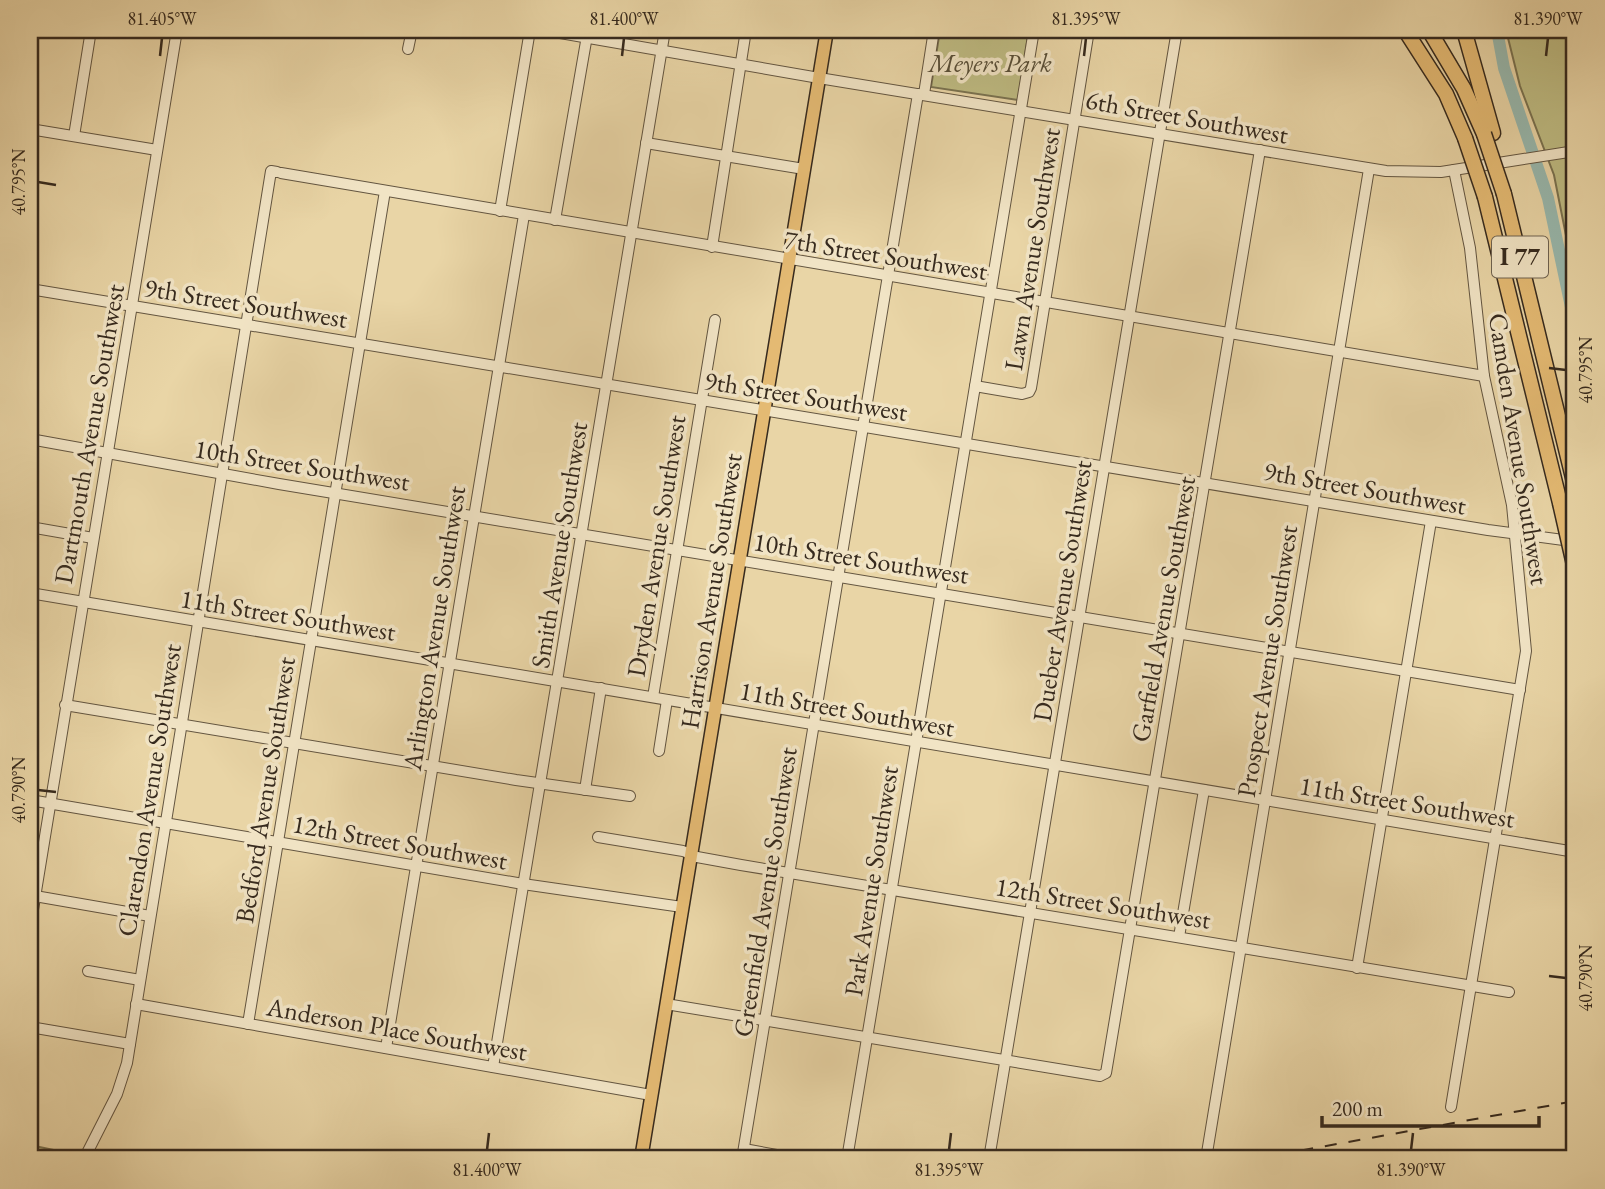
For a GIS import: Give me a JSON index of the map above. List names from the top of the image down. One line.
{"streets":{"highway":["I 77"],"main road":["Harrison Avenue Southwest"],"street":["6th Street Southwest","Lawn Avenue Southwest","7th Street Southwest","9th Street Southwest","Dartmouth Avenue Southwest","Camden Avenue Southwest","10th Street Southwest","Smith Avenue Southwest","Dryden Avenue Southwest","Dueber Avenue Southwest","Garfield Avenue Southwest","11th Street Southwest","Arlington Avenue Southwest","Prospect Avenue Southwest","Clarendon Avenue Southwest","Bedford Avenue Southwest","12th Street Southwest","Park Avenue Southwest","Greenfield Avenue Southwest","Anderson Place Southwest"]},"crossings":[["6th Street Southwest","Lawn Avenue Southwest"],["6th Street Southwest","Camden Avenue Southwest"],["6th Street Southwest","Smith Avenue Southwest"],["6th Street Southwest","Harrison Avenue Southwest"],["6th Street Southwest","Dueber Avenue Southwest"],["6th Street Southwest","Garfield Avenue Southwest"],["6th Street Southwest","Prospect Avenue Southwest"],["6th Street Southwest","Park Avenue Southwest"],["6th Street Southwest","Greenfield Avenue Southwest"],["Lawn Avenue Southwest","7th Street Southwest"],["Lawn Avenue Southwest","Park Avenue Southwest"],["7th Street Southwest","Camden Avenue Southwest"],["7th Street Southwest","Smith Avenue Southwest"],["7th Street Southwest","Harrison Avenue Southwest"],["7th Street Southwest","Dueber Avenue Southwest"],["7th Street Southwest","Garfield Avenue Southwest"],["7th Street Southwest","Arlington Avenue Southwest"],["7th Street Southwest","Prospect Avenue Southwest"],["7th Street Southwest","Clarendon Avenue Southwest"],["7th Street Southwest","Bedford Avenue Southwest"],["7th Street Southwest","Park Avenue Southwest"],["7th Street Southwest","Greenfield Avenue Southwest"],["9th Street Southwest","Dartmouth Avenue Southwest"],["9th Street Southwest","Camden Avenue Southwest"],["9th Street Southwest","Smith Avenue Southwest"],["9th Street Southwest","Dryden Avenue Southwest"],["9th Street Southwest","Harrison Avenue Southwest"],["9th Street Southwest","Dueber Avenue Southwest"],["9th Street Southwest","Garfield Avenue Southwest"],["9th Street Southwest","Arlington Avenue Southwest"],["9th Street Southwest","Prospect Avenue Southwest"],["9th Street Southwest","Clarendon Avenue Southwest"],["9th Street Southwest","Bedford Avenue Southwest"],["9th Street Southwest","Park Avenue Southwest"],["9th Street Southwest","Greenfield Avenue Southwest"],["Dartmouth Avenue Southwest","10th Street Southwest"],["Dartmouth Avenue Southwest","11th Street Southwest"],["Dartmouth Avenue Southwest","12th Street Southwest"],["Camden Avenue Southwest","10th Street Southwest"],["Camden Avenue Southwest","11th Street Southwest"],["Camden Avenue Southwest","12th Street Southwest"],["10th Street Southwest","Smith Avenue Southwest"],["10th Street Southwest","Dryden Avenue Southwest"],["10th Street Southwest","Harrison Avenue Southwest"],["10th Street Southwest","Dueber Avenue Southwest"],["10th Street Southwest","Garfield Avenue Southwest"],["10th Street Southwest","Arlington Avenue Southwest"],["10th Street Southwest","Prospect Avenue Southwest"],["10th Street Southwest","Clarendon Avenue Southwest"],["10th Street Southwest","Bedford Avenue Southwest"],["10th Street Southwest","Park Avenue Southwest"],["10th Street Southwest","Greenfield Avenue Southwest"],["Smith Avenue Southwest","11th Street Southwest"],["Smith Avenue Southwest","12th Street Southwest"],["Smith Avenue Southwest","Anderson Place Southwest"],["Dryden Avenue Southwest","11th Street Southwest"],["Harrison Avenue Southwest","11th Street Southwest"],["Harrison Avenue Southwest","12th Street Southwest"],["Harrison Avenue Southwest","Anderson Place Southwest"],["Dueber Avenue Southwest","Garfield Avenue Southwest"],["Dueber Avenue Southwest","11th Street Southwest"],["Dueber Avenue Southwest","12th Street Southwest"],["Garfield Avenue Southwest","11th Street Southwest"],["Garfield Avenue Southwest","12th Street Southwest"],["11th Street Southwest","Arlington Avenue Southwest"],["11th Street Southwest","Prospect Avenue Southwest"],["11th Street Southwest","Clarendon Avenue Southwest"],["11th Street Southwest","Bedford Avenue Southwest"],["11th Street Southwest","Park Avenue Southwest"],["11th Street Southwest","Greenfield Avenue Southwest"],["Arlington Avenue Southwest","12th Street Southwest"],["Arlington Avenue Southwest","Anderson Place Southwest"],["Prospect Avenue Southwest","12th Street Southwest"],["Clarendon Avenue Southwest","12th Street Southwest"],["Clarendon Avenue Southwest","Anderson Place Southwest"],["Bedford Avenue Southwest","12th Street Southwest"],["Bedford Avenue Southwest","Anderson Place Southwest"],["12th Street Southwest","Park Avenue Southwest"],["12th Street Southwest","Greenfield Avenue Southwest"]],"parks":["Meyers Park"],"scale_bar":"200 m","coordinates":["81.405°W","81.400°W","81.395°W","81.390°W","40.795°N","40.790°N"]}
